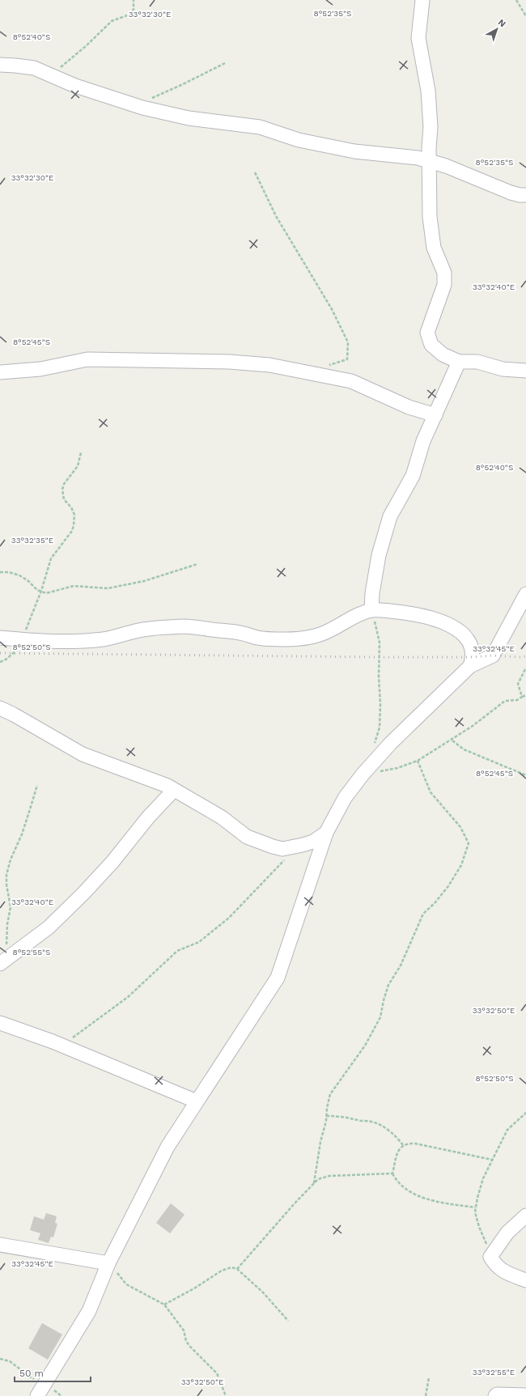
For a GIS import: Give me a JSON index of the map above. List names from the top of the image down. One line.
{"scale_bar":"50 m","north":"top right","coordinates":["8°52'35\"S","33°32'30\"E","8°52'40\"S","33°32'40\"E","8°52'45\"S","33°32'35\"E","8°52'50\"S","33°32'45\"E","8°52'55\"S","33°32'50\"E","33°32'55\"E"]}
